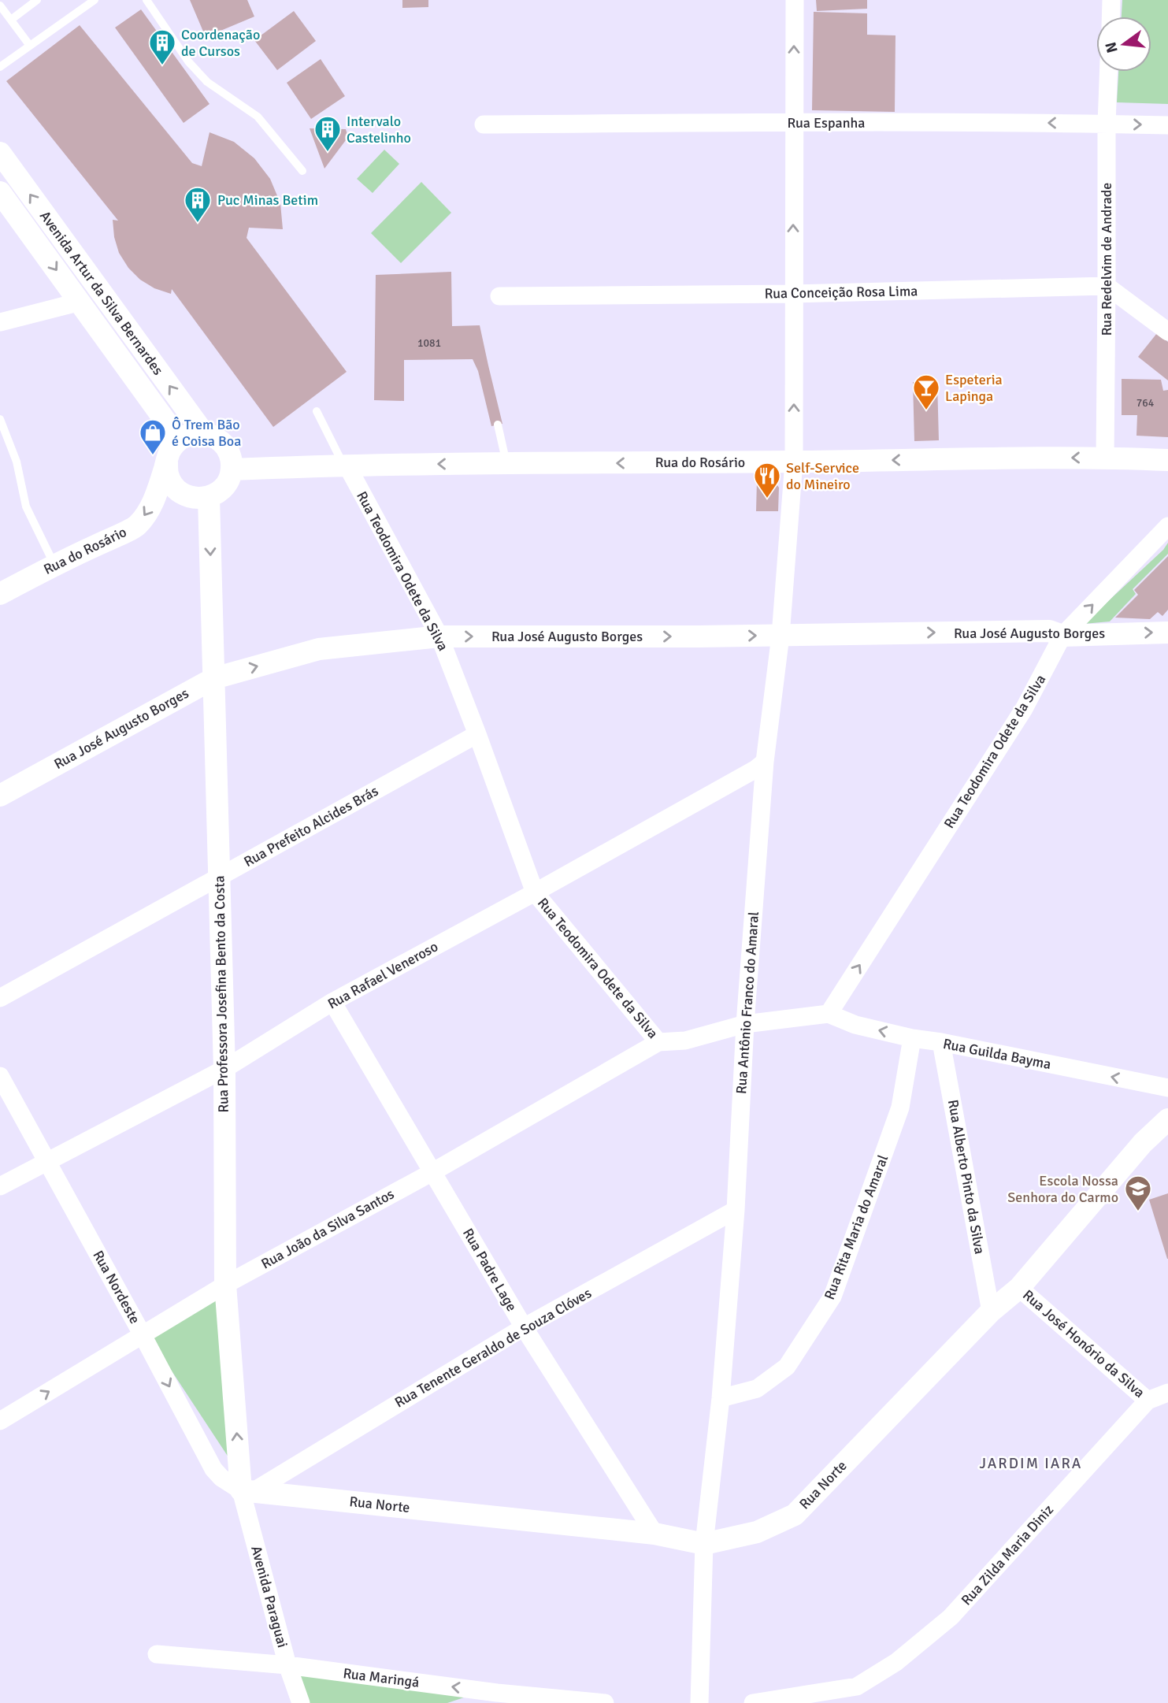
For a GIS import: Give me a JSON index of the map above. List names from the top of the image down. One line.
{"streets":{"street":["Rua Espanha","Rua Redelvim de Andrade","Rua Conceição Rosa Lima","Avenida Artur da Silva Bernardes","Rua do Rosário","Rua Teodomira Odete da Silva","Rua José Augusto Borges","Rua Prefeito Alcides Brás","Rua Rafael Veneroso","Rua Professora Josefina Bento da Costa","Rua Antônio Franco do Amaral","Rua Guilda Bayma","Rua Alberto Pinto da Silva","Rua Rita Maria do Amaral","Rua João da Silva Santos","Rua Padre Lage","Rua Nordeste","Rua José Honório da Silva","Rua Tenente Geraldo de Souza Clóves","Rua Norte","Rua Zilda Maria Diniz","Avenida Paraguai","Rua Maringá"]},"crossings":[["Rua Espanha","Rua Redelvim de Andrade"],["Rua Espanha","Rua Antônio Franco do Amaral"],["Rua Redelvim de Andrade","Rua Conceição Rosa Lima"],["Rua Redelvim de Andrade","Rua do Rosário"],["Rua Conceição Rosa Lima","Rua Antônio Franco do Amaral"],["Avenida Artur da Silva Bernardes","Rua do Rosário"],["Avenida Artur da Silva Bernardes","Rua Professora Josefina Bento da Costa"],["Rua do Rosário","Rua Teodomira Odete da Silva"],["Rua do Rosário","Rua Professora Josefina Bento da Costa"],["Rua do Rosário","Rua Antônio Franco do Amaral"],["Rua Teodomira Odete da Silva","Rua José Augusto Borges"],["Rua Teodomira Odete da Silva","Rua Prefeito Alcides Brás"],["Rua Teodomira Odete da Silva","Rua Rafael Veneroso"],["Rua Teodomira Odete da Silva","Rua Antônio Franco do Amaral"],["Rua Teodomira Odete da Silva","Rua Guilda Bayma"],["Rua Teodomira Odete da Silva","Rua João da Silva Santos"],["Rua José Augusto Borges","Rua Professora Josefina Bento da Costa"],["Rua José Augusto Borges","Rua Antônio Franco do Amaral"],["Rua Prefeito Alcides Brás","Rua Professora Josefina Bento da Costa"],["Rua Rafael Veneroso","Rua Professora Josefina Bento da Costa"],["Rua Rafael Veneroso","Rua Antônio Franco do Amaral"],["Rua Rafael Veneroso","Rua Padre Lage"],["Rua Rafael Veneroso","Rua Nordeste"],["Rua Professora Josefina Bento da Costa","Rua João da Silva Santos"],["Rua Professora Josefina Bento da Costa","Rua Nordeste"],["Rua Professora Josefina Bento da Costa","Rua Tenente Geraldo de Souza Clóves"],["Rua Professora Josefina Bento da Costa","Rua Norte"],["Rua Professora Josefina Bento da Costa","Avenida Paraguai"],["Rua Antônio Franco do Amaral","Rua Rita Maria do Amaral"],["Rua Antônio Franco do Amaral","Rua Tenente Geraldo de Souza Clóves"],["Rua Antônio Franco do Amaral","Rua Norte"],["Rua Guilda Bayma","Rua Alberto Pinto da Silva"],["Rua Guilda Bayma","Rua Rita Maria do Amaral"],["Rua Alberto Pinto da Silva","Rua Norte"],["Rua João da Silva Santos","Rua Padre Lage"],["Rua João da Silva Santos","Rua Nordeste"],["Rua Padre Lage","Rua Tenente Geraldo de Souza Clóves"],["Rua Padre Lage","Rua Norte"],["Rua Nordeste","Rua Tenente Geraldo de Souza Clóves"],["Rua Nordeste","Rua Norte"],["Rua Nordeste","Avenida Paraguai"],["Rua José Honório da Silva","Rua Norte"],["Rua José Honório da Silva","Rua Zilda Maria Diniz"],["Rua Tenente Geraldo de Souza Clóves","Rua Norte"],["Rua Tenente Geraldo de Souza Clóves","Avenida Paraguai"],["Rua Norte","Avenida Paraguai"],["Avenida Paraguai","Rua Maringá"]],"one_way":["Rua do Rosário","Rua Teodomira Odete da Silva","Rua José Augusto Borges","Rua Guilda Bayma","Rua Nordeste","Rua Maringá"],"districts":["JARDIM IARA"],"places":{"building":["Coordenação de Cursos","Intervalo Castelinho","Puc Minas Betim"],"bar":["Espeteria Lapinga"],"shop":["Ô Trem Bão é Coisa Boa"],"restaurant":["Self-Service do Mineiro"],"school or university":["Escola Nossa Senhora do Carmo"]},"house_numbers":["1081","764"],"north":"left"}
